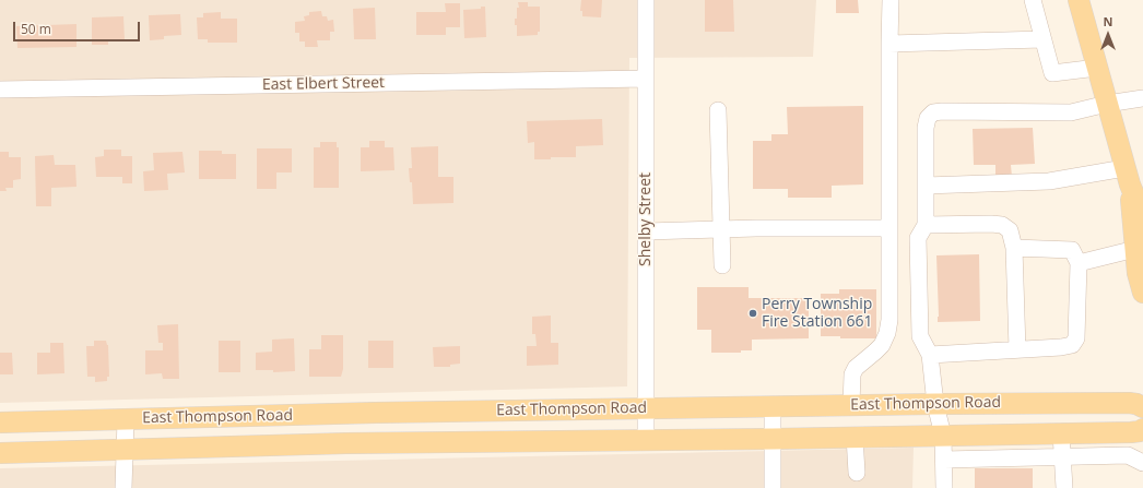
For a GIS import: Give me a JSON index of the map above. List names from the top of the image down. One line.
{"streets":{"main road":["East Thompson Road"],"street":["East Elbert Street","Shelby Street"]},"crossings":[["East Elbert Street","Shelby Street"],["Shelby Street","East Thompson Road"]],"places":["Perry Township Fire Station 661"],"scale_bar":"50 m","north":"top"}
